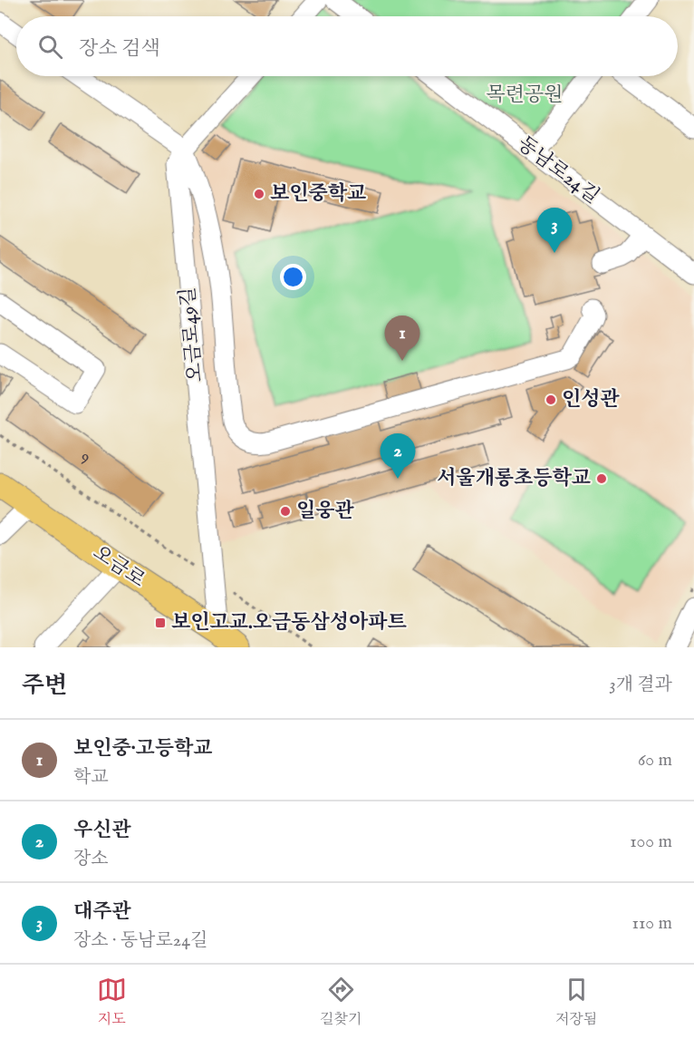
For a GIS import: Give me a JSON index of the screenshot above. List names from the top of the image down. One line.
{"streets":{"main road":["오금로"],"street":["동남로24길","오금로49길"]},"crossings":[["오금로49길","오금로"]],"parks":["목련공원"],"places":{"other":["보인중학교","인성관","서울개롱초등학교","일웅관"],"transit":["보인고교.오금동삼성아파트"]},"house_numbers":["9"],"page":{"search":"장소 검색","pins":["3","1","2"],"heading":["주변","3개 결과"],"list":[{"mark":"1","name":"보인중·고등학교","note":"학교","value":"60 m"},{"mark":"2","name":"우신관","note":"장소","value":"100 m"},{"mark":"3","name":"대주관","note":"장소 · 동남로24길","value":"110 m"}],"nav":["지도","길찾기","저장됨"]}}
